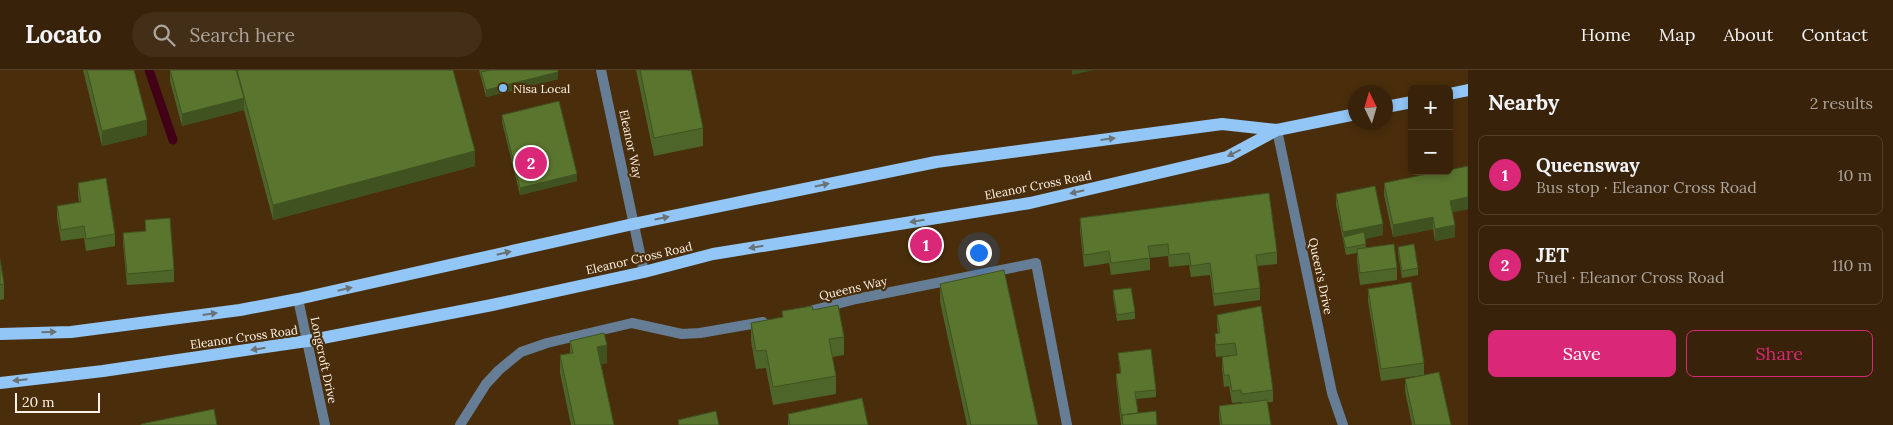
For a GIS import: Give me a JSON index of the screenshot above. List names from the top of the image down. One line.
{"streets":{"main road":["Eleanor Cross Road"],"street":["Eleanor Way","Queen's Drive","Queens Way","Longcroft Drive"]},"crossings":[["Eleanor Way","Eleanor Cross Road"],["Eleanor Cross Road","Queen's Drive"],["Eleanor Cross Road","Longcroft Drive"]],"places":["Nisa Local"],"scale_bar":"20 m","north":"top","page":{"header":"Locato","search":"Search here","nav":["Home","Map","About","Contact"],"heading":["Nearby","2 results"],"map_buttons":["+","−"],"list":[{"mark":"1","name":"Queensway","note":"Bus stop · Eleanor Cross Road","value":"10 m"},{"mark":"2","name":"JET","note":"Fuel · Eleanor Cross Road","value":"110 m"}],"pins":["2","1"],"buttons":["Save","Share"],"scale":"20 m"}}
